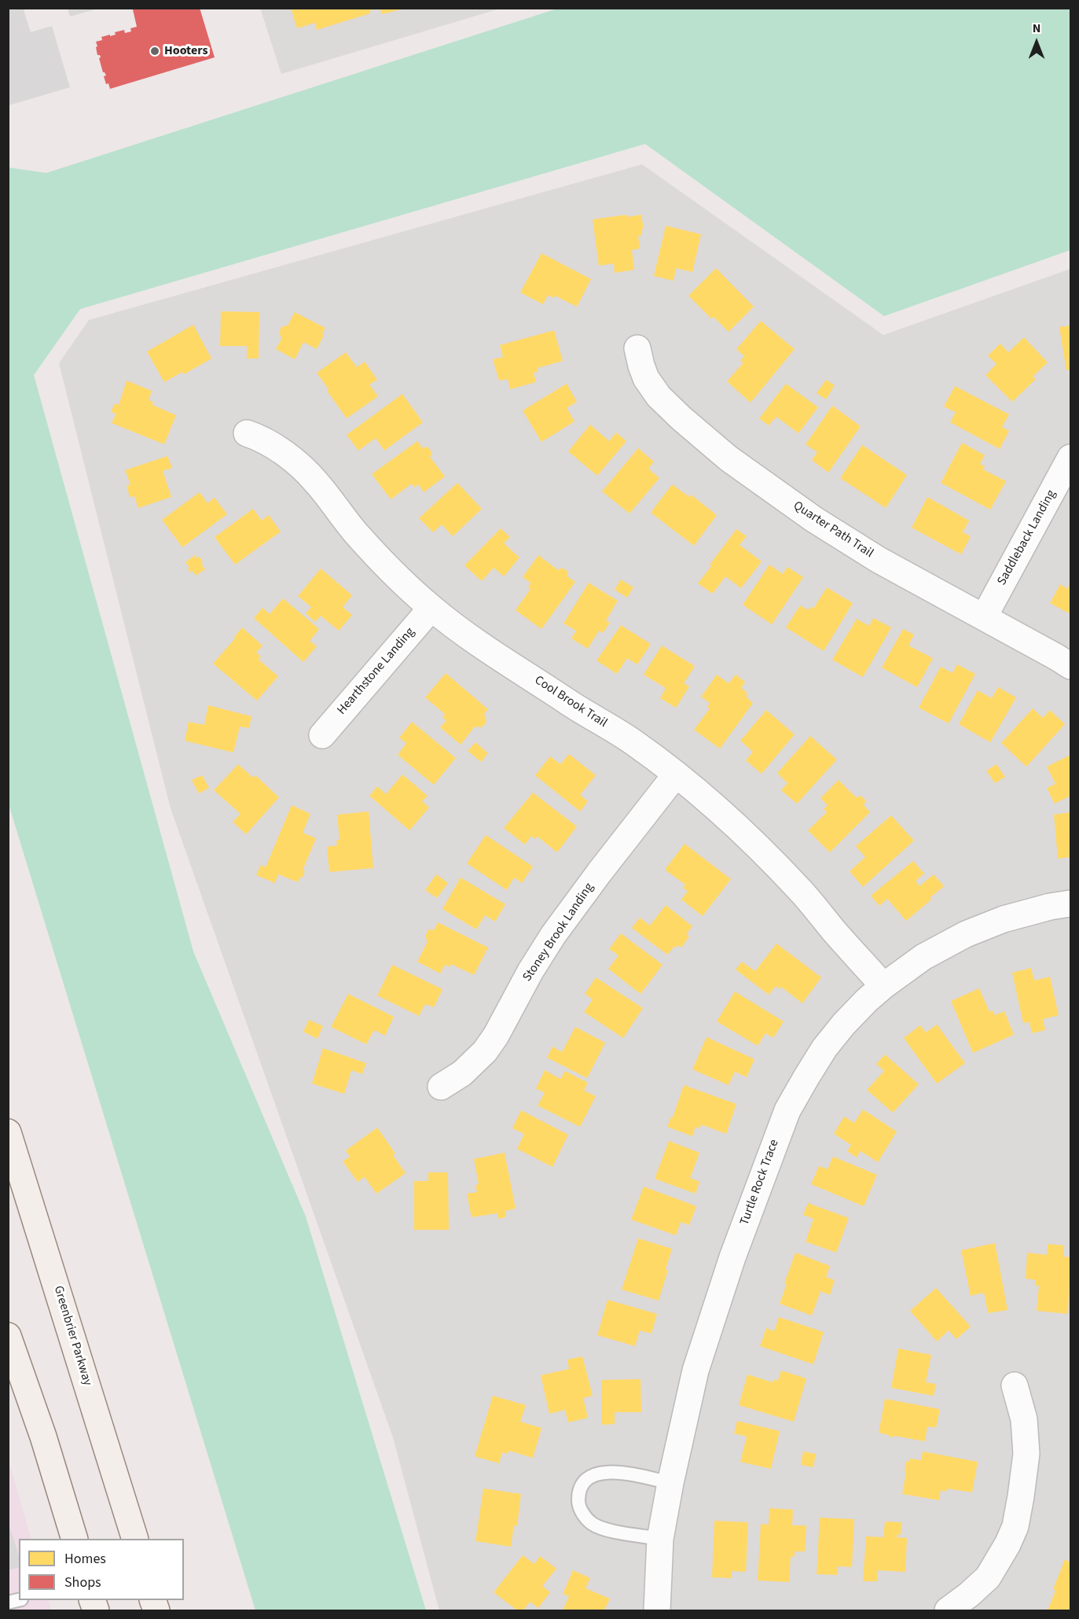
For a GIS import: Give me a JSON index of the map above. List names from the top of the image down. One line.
{"streets":{"main road":["Greenbrier Parkway"],"street":["Quarter Path Trail","Saddleback Landing","Hearthstone Landing","Cool Brook Trail","Stoney Brook Landing","Turtle Rock Trace"]},"crossings":[["Quarter Path Trail","Saddleback Landing"],["Hearthstone Landing","Cool Brook Trail"],["Cool Brook Trail","Stoney Brook Landing"],["Cool Brook Trail","Turtle Rock Trace"]],"places":["Hooters"],"legend":["Homes","Shops"],"north":"top"}
